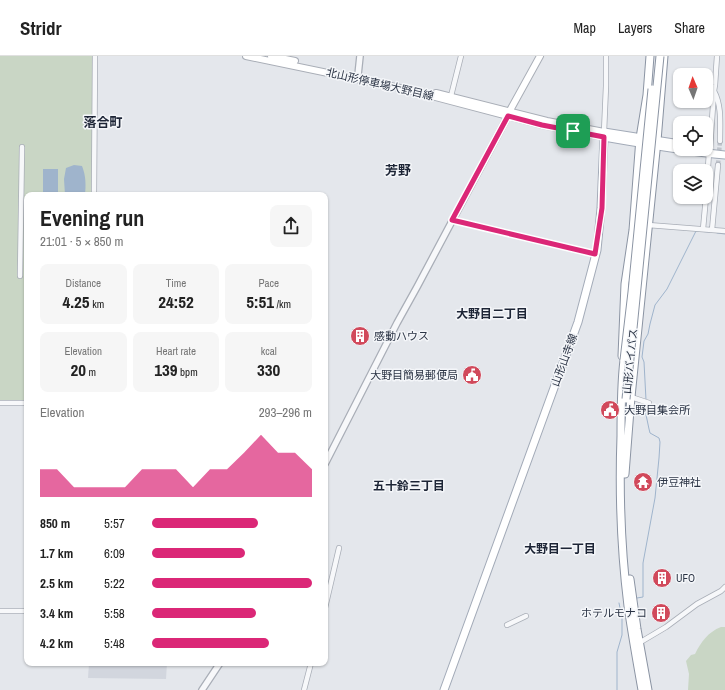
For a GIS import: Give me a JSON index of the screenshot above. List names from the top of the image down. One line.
{"streets":{"main road":["北山形停車場大野目線","山形山寺線","山形バイパス"]},"districts":["落合町","芳野","大野目二丁目","五十鈴三丁目","大野目一丁目"],"places":{"building":["感動ハウス","UFO","ホテルモナコ"],"public building":["大野目簡易郵便局","大野目集会所"],"temple":["伊豆神社"]},"north":"top","page":{"header":"Stridr","nav":["Map","Layers","Share"],"heading":["Evening run","21:01 · 5 × 850 m"],"stats":[["Distance","4.25 km"],["Time","24:52"],["Pace","5:51 /km"],["Elevation","20 m"],["Heart rate","139 bpm"],["kcal","330"]],"chart":["Elevation","293–296 m"],"list":[{"name":"850 m","note":"5:57"},{"name":"1.7 km","note":"6:09"},{"name":"2.5 km","note":"5:22"},{"name":"3.4 km","note":"5:58"},{"name":"4.2 km","note":"5:48"}]}}
